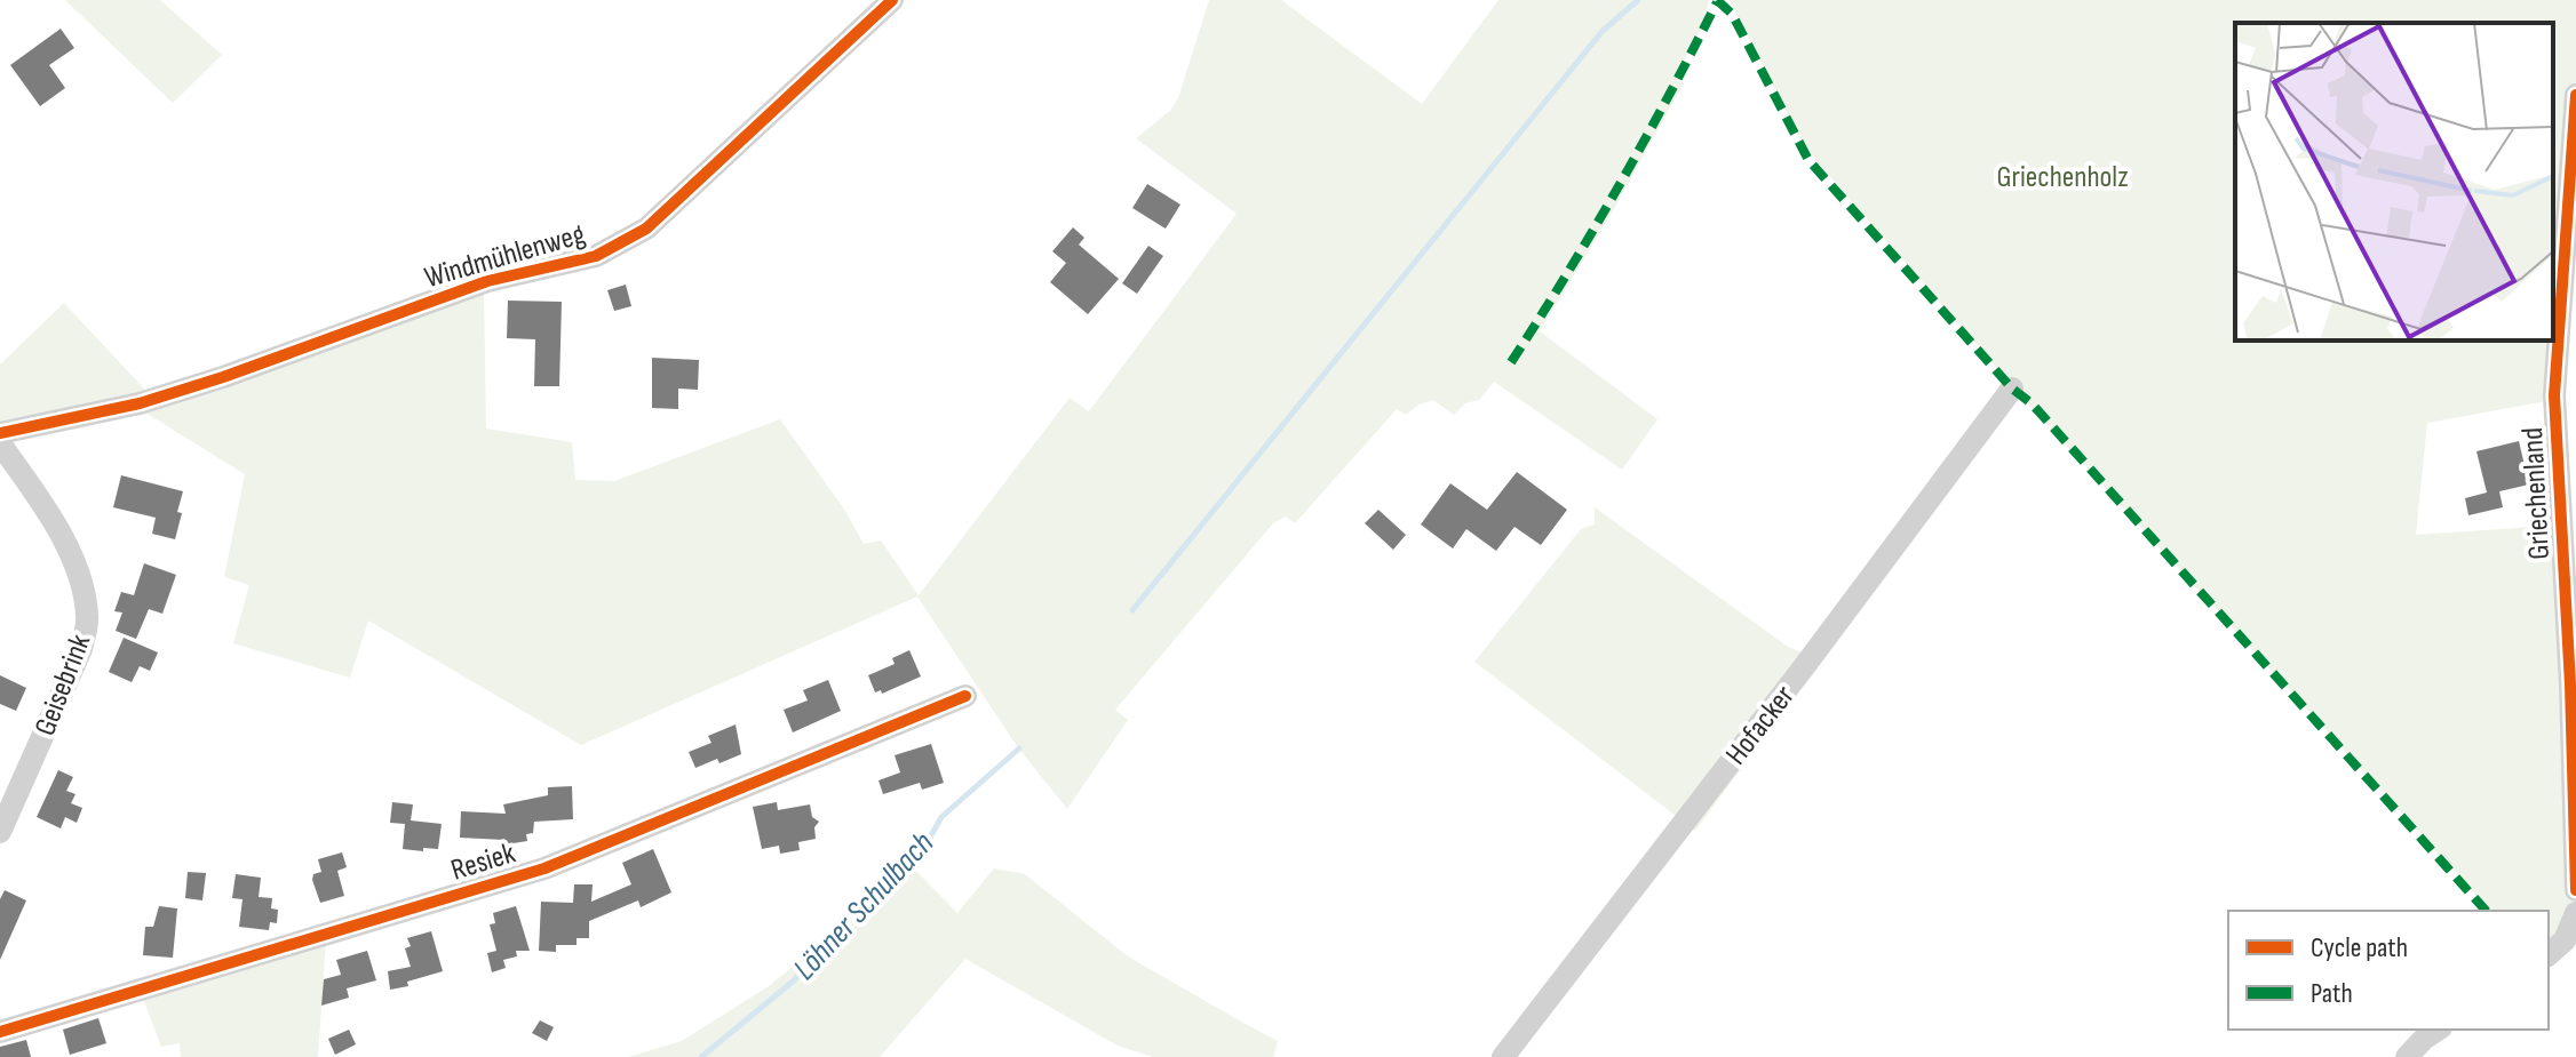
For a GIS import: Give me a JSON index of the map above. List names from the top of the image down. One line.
{"streets":{"street":["Windmühlenweg","Griechenland","Geisebrink","Hofacker","Resiek"]},"water":["Löhner Schulbach"],"parks":["Griechenholz"],"legend":["Cycle path","Path"]}
